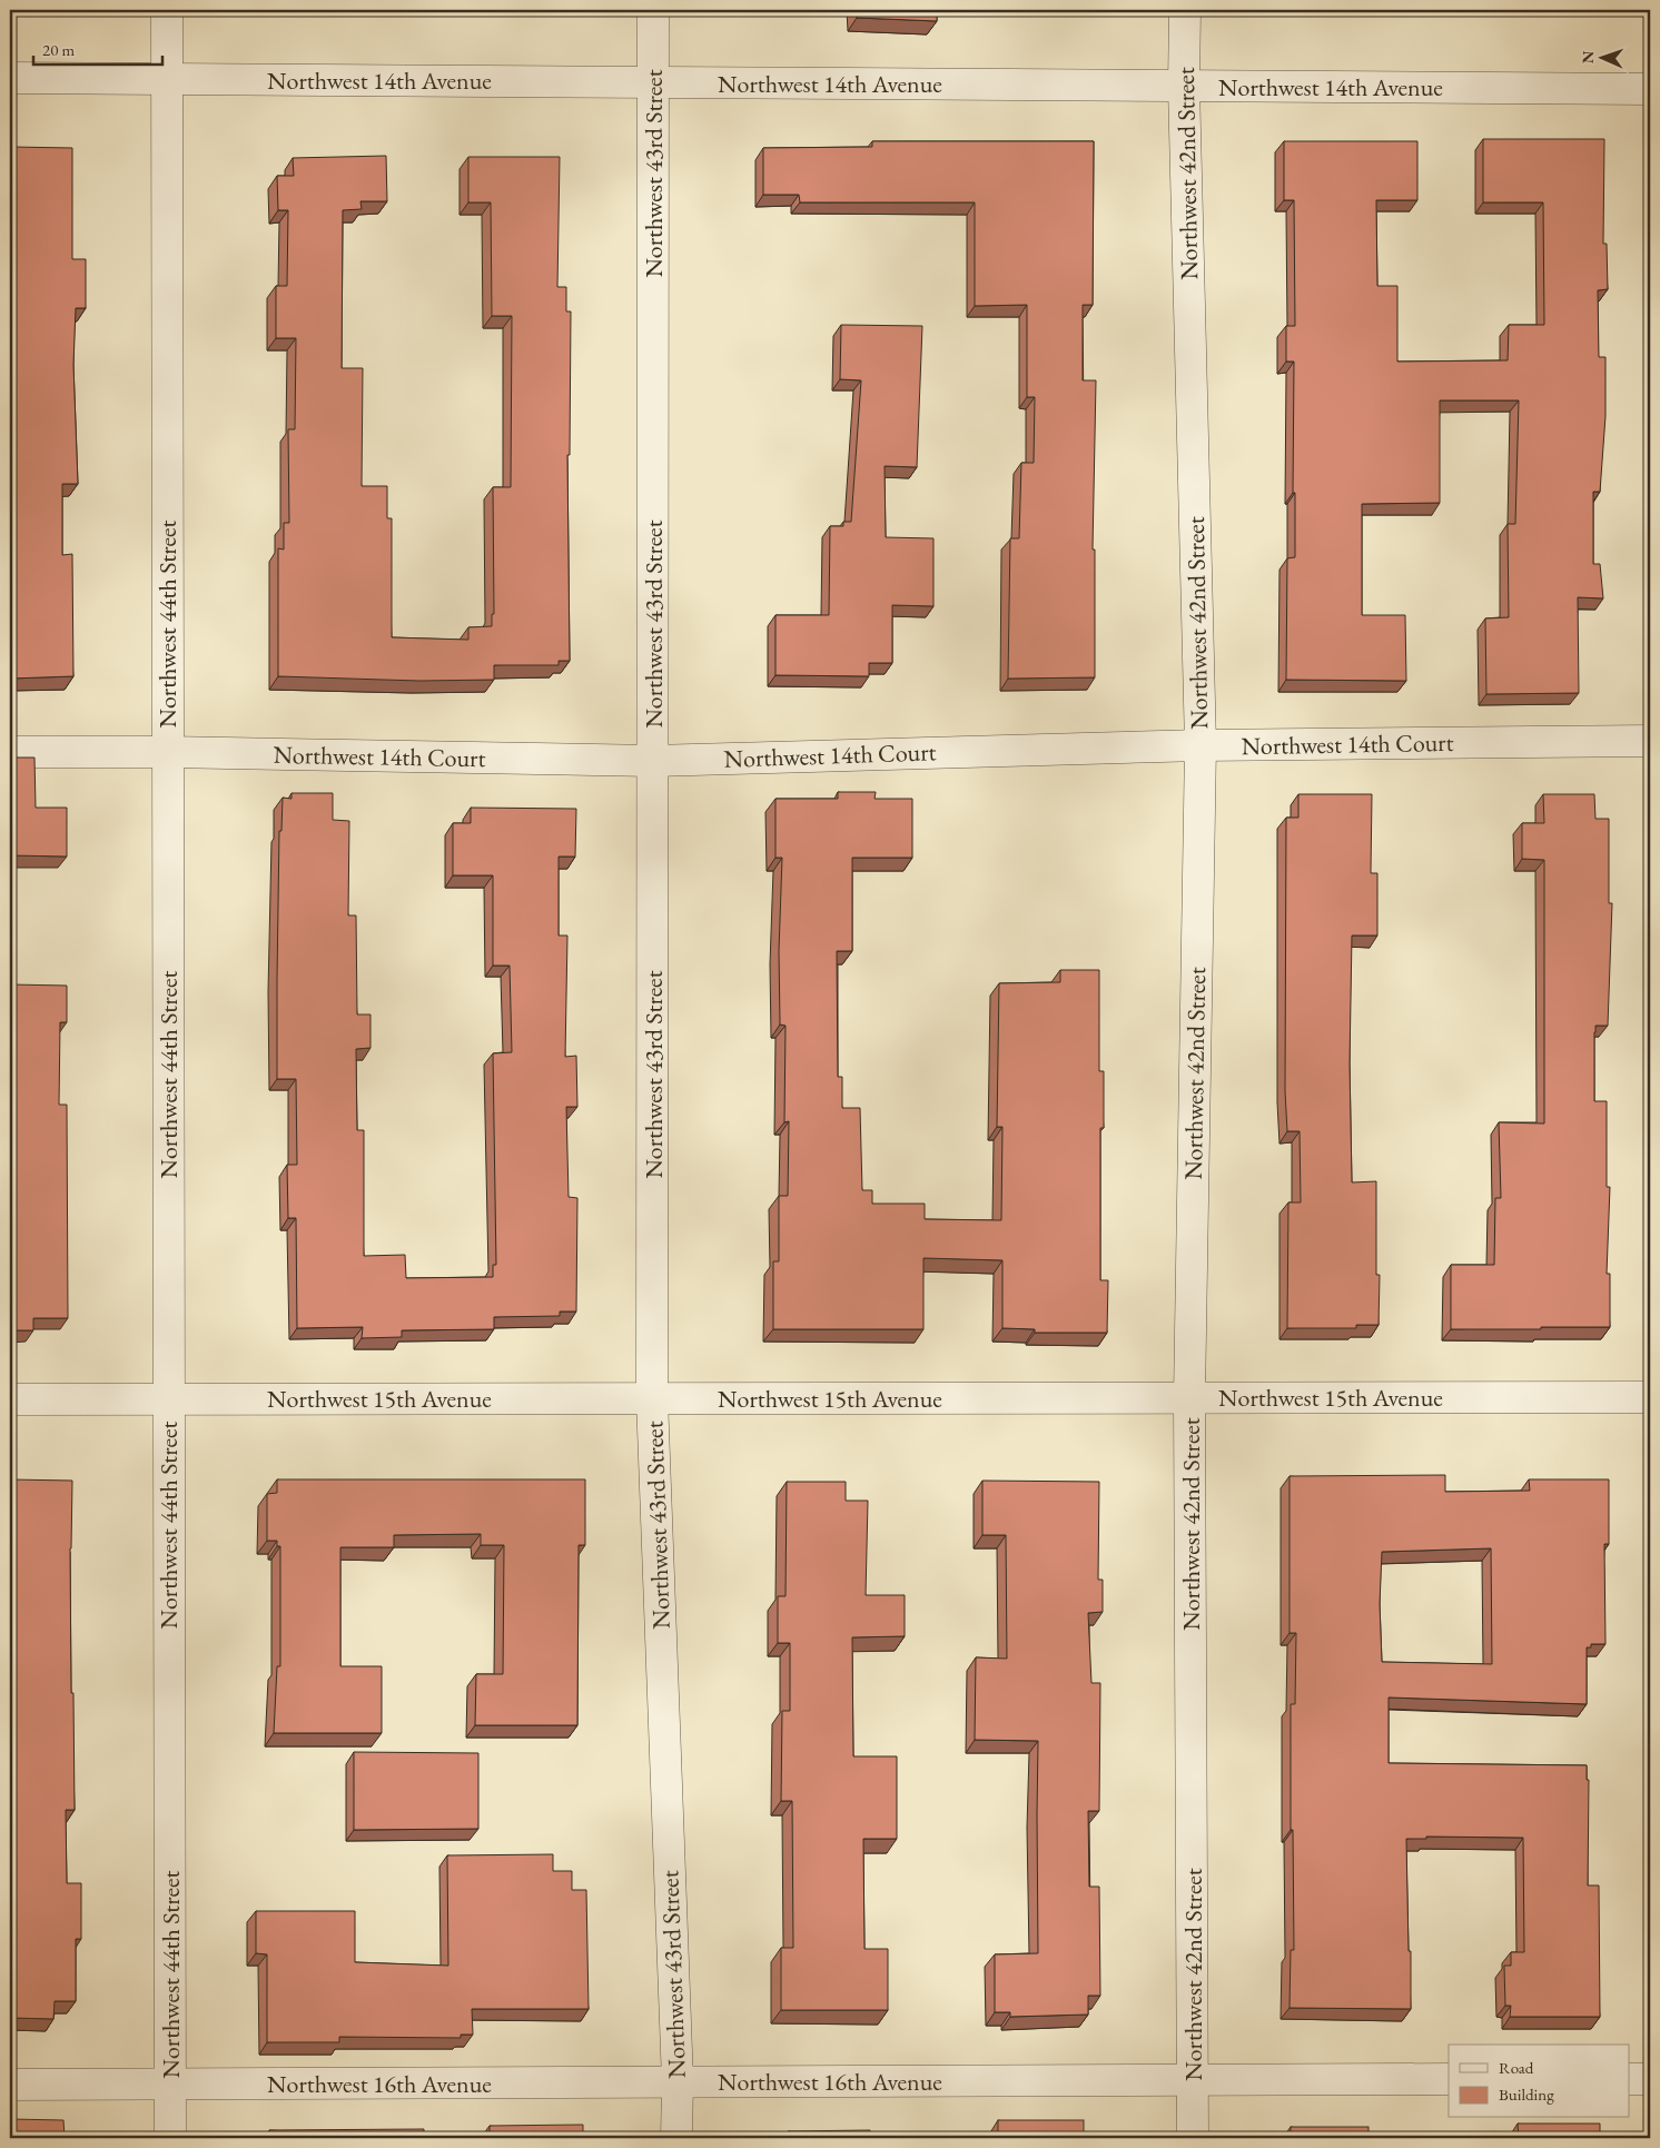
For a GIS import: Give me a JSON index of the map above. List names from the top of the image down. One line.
{"streets":{"street":["Northwest 14th Avenue","Northwest 43rd Street","Northwest 42nd Street","Northwest 44th Street","Northwest 14th Court","Northwest 15th Avenue","Northwest 16th Avenue"]},"crossings":[["Northwest 14th Avenue","Northwest 43rd Street"],["Northwest 14th Avenue","Northwest 42nd Street"],["Northwest 14th Avenue","Northwest 44th Street"],["Northwest 43rd Street","Northwest 14th Court"],["Northwest 43rd Street","Northwest 15th Avenue"],["Northwest 43rd Street","Northwest 16th Avenue"],["Northwest 42nd Street","Northwest 14th Court"],["Northwest 42nd Street","Northwest 15th Avenue"],["Northwest 42nd Street","Northwest 16th Avenue"],["Northwest 44th Street","Northwest 14th Court"],["Northwest 44th Street","Northwest 15th Avenue"],["Northwest 44th Street","Northwest 16th Avenue"]],"legend":["Road","Building"],"scale_bar":"20 m","north":"left"}
